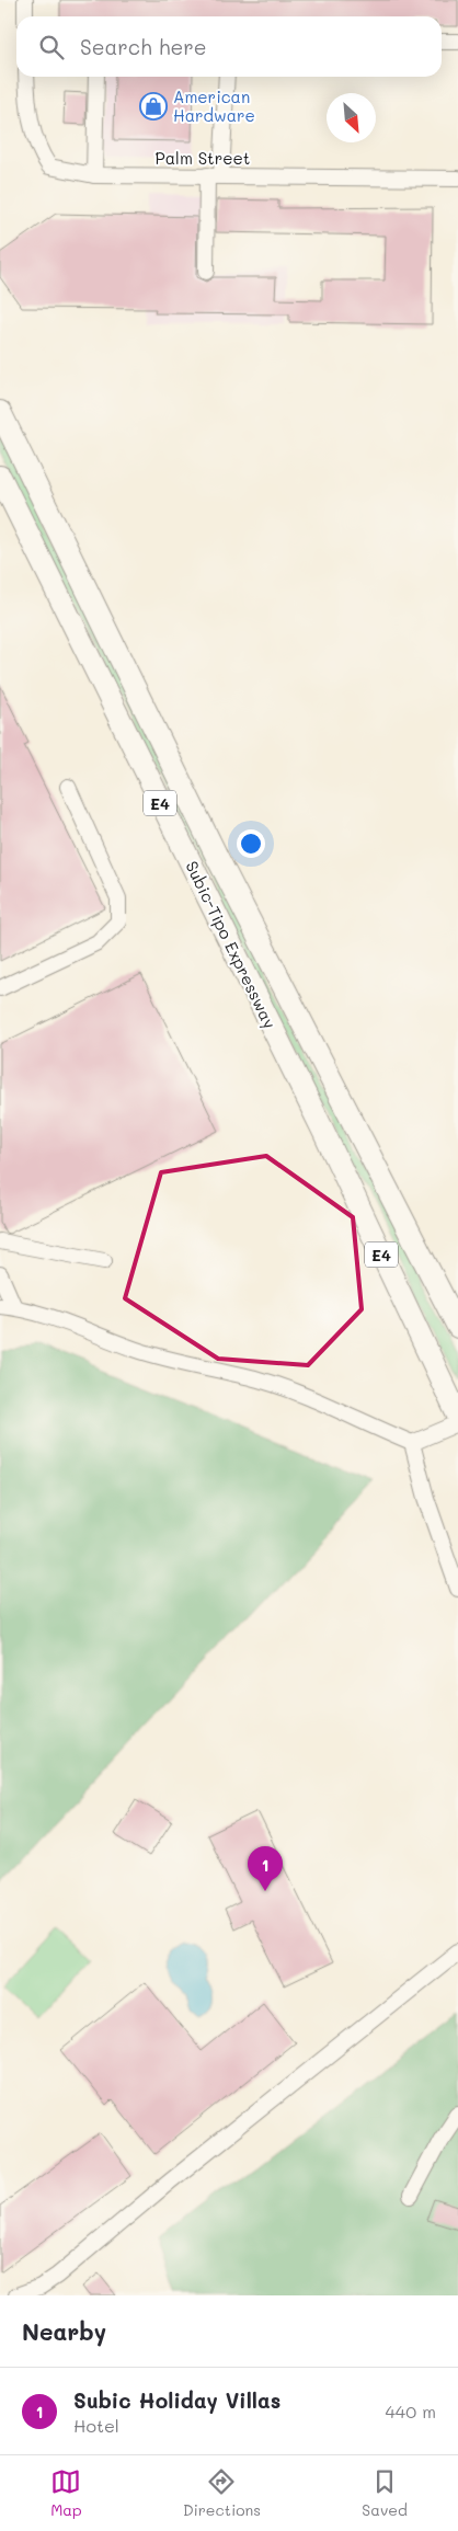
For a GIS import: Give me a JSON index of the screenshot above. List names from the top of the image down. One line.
{"streets":{"highway":["E4","Subic-Tipo Expressway"],"street":["Palm Street"]},"places":{"shop":["American Hardware"]},"north":"bottom right","page":{"search":"Search here","pins":"1","heading":"Nearby","list":[{"mark":"1","name":"Subic Holiday Villas","note":"Hotel","value":"440 m"}],"nav":["Map","Directions","Saved"]}}
